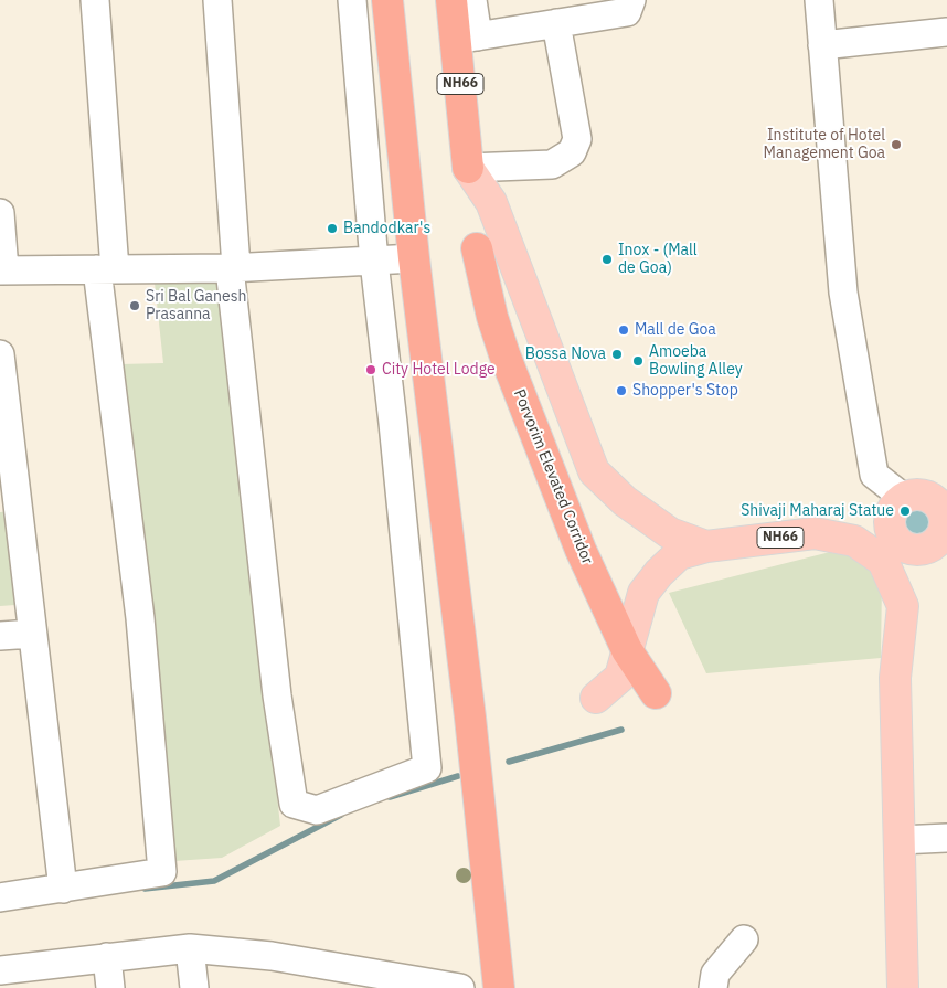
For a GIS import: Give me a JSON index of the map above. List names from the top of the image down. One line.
{"streets":{"highway":["NH66","Porvorim Elevated Corridor"]},"places":["Institute of Hotel Management Goa","Bandodkar's","Inox - (Mall de Goa)","Sri Bal Ganesh Prasanna","Mall de Goa","Bossa Nova","Amoeba Bowling Alley","City Hotel Lodge","Shopper's Stop","Shivaji Maharaj Statue"]}
